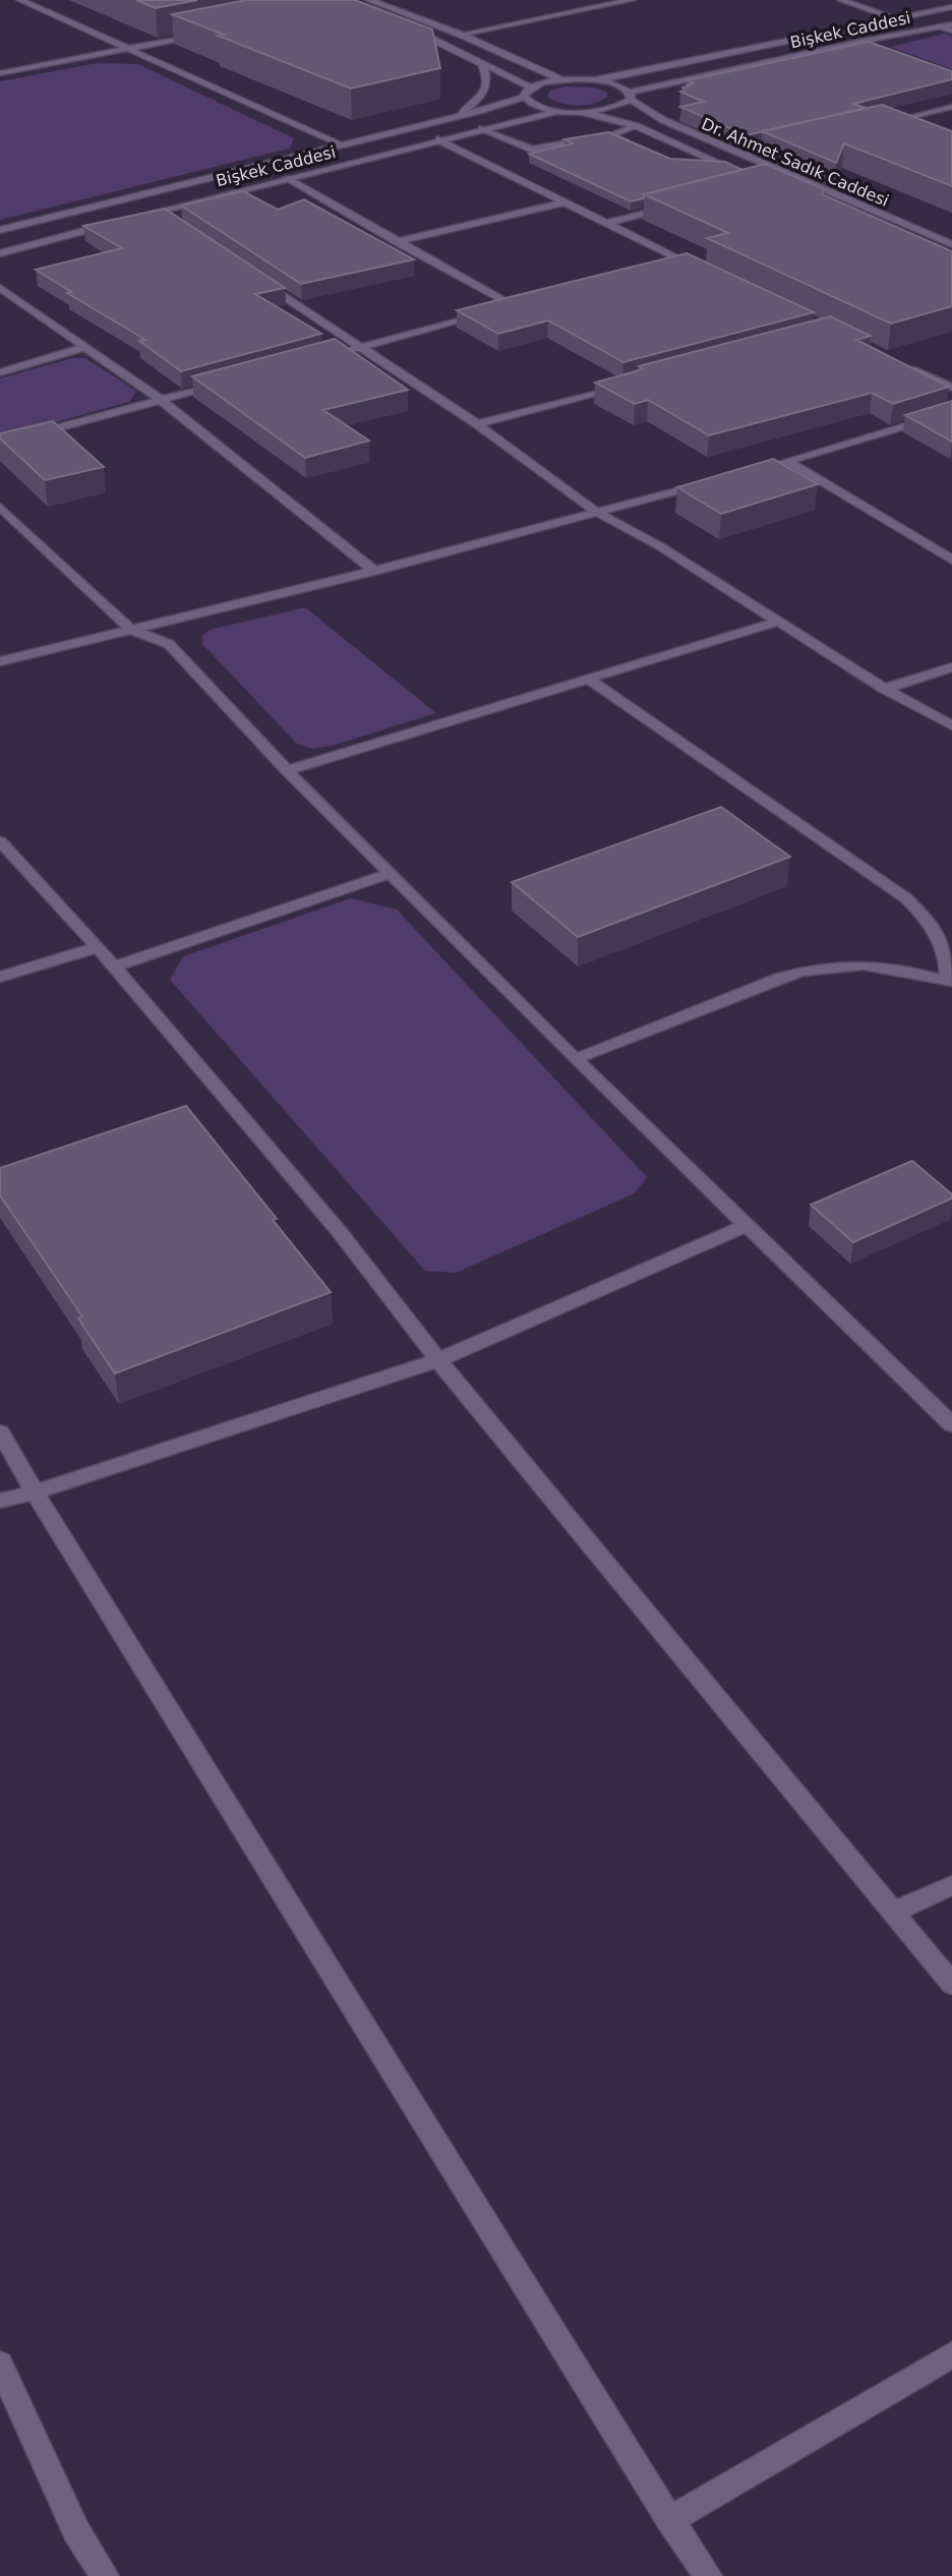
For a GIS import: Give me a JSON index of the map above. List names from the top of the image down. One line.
{"streets":{"street":["Bişkek Caddesi","Dr. Ahmet Sadık Caddesi"]},"crossings":[["Bişkek Caddesi","Dr. Ahmet Sadık Caddesi"]]}
